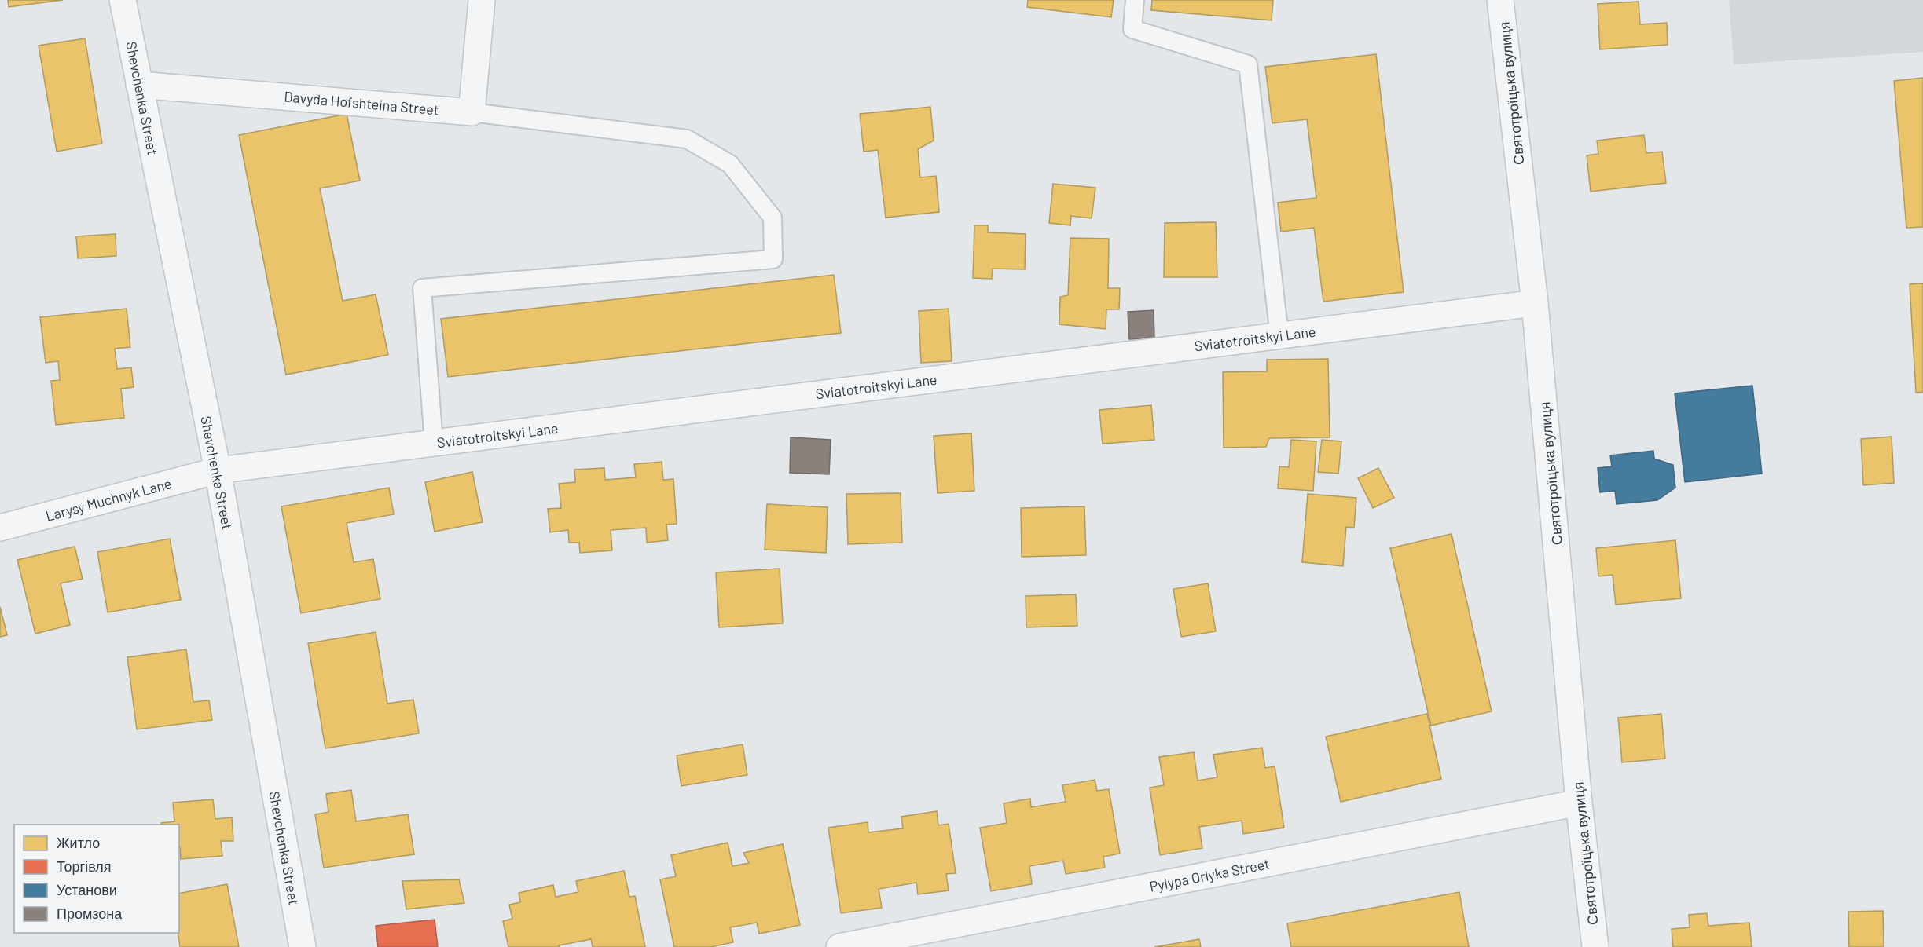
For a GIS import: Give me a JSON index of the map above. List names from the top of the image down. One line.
{"streets":{"street":["Святотроїцька вулиця","Shevchenka Street","Davyda Hofshteina Street","Sviatotroitskyi Lane","Larysy Muchnyk Lane","Pylypa Orlyka Street"]},"crossings":[["Святотроїцька вулиця","Sviatotroitskyi Lane"],["Святотроїцька вулиця","Pylypa Orlyka Street"],["Shevchenka Street","Davyda Hofshteina Street"],["Shevchenka Street","Sviatotroitskyi Lane"],["Shevchenka Street","Larysy Muchnyk Lane"],["Sviatotroitskyi Lane","Larysy Muchnyk Lane"]],"legend":["Житло","Торгівля","Установи","Промзона"]}
